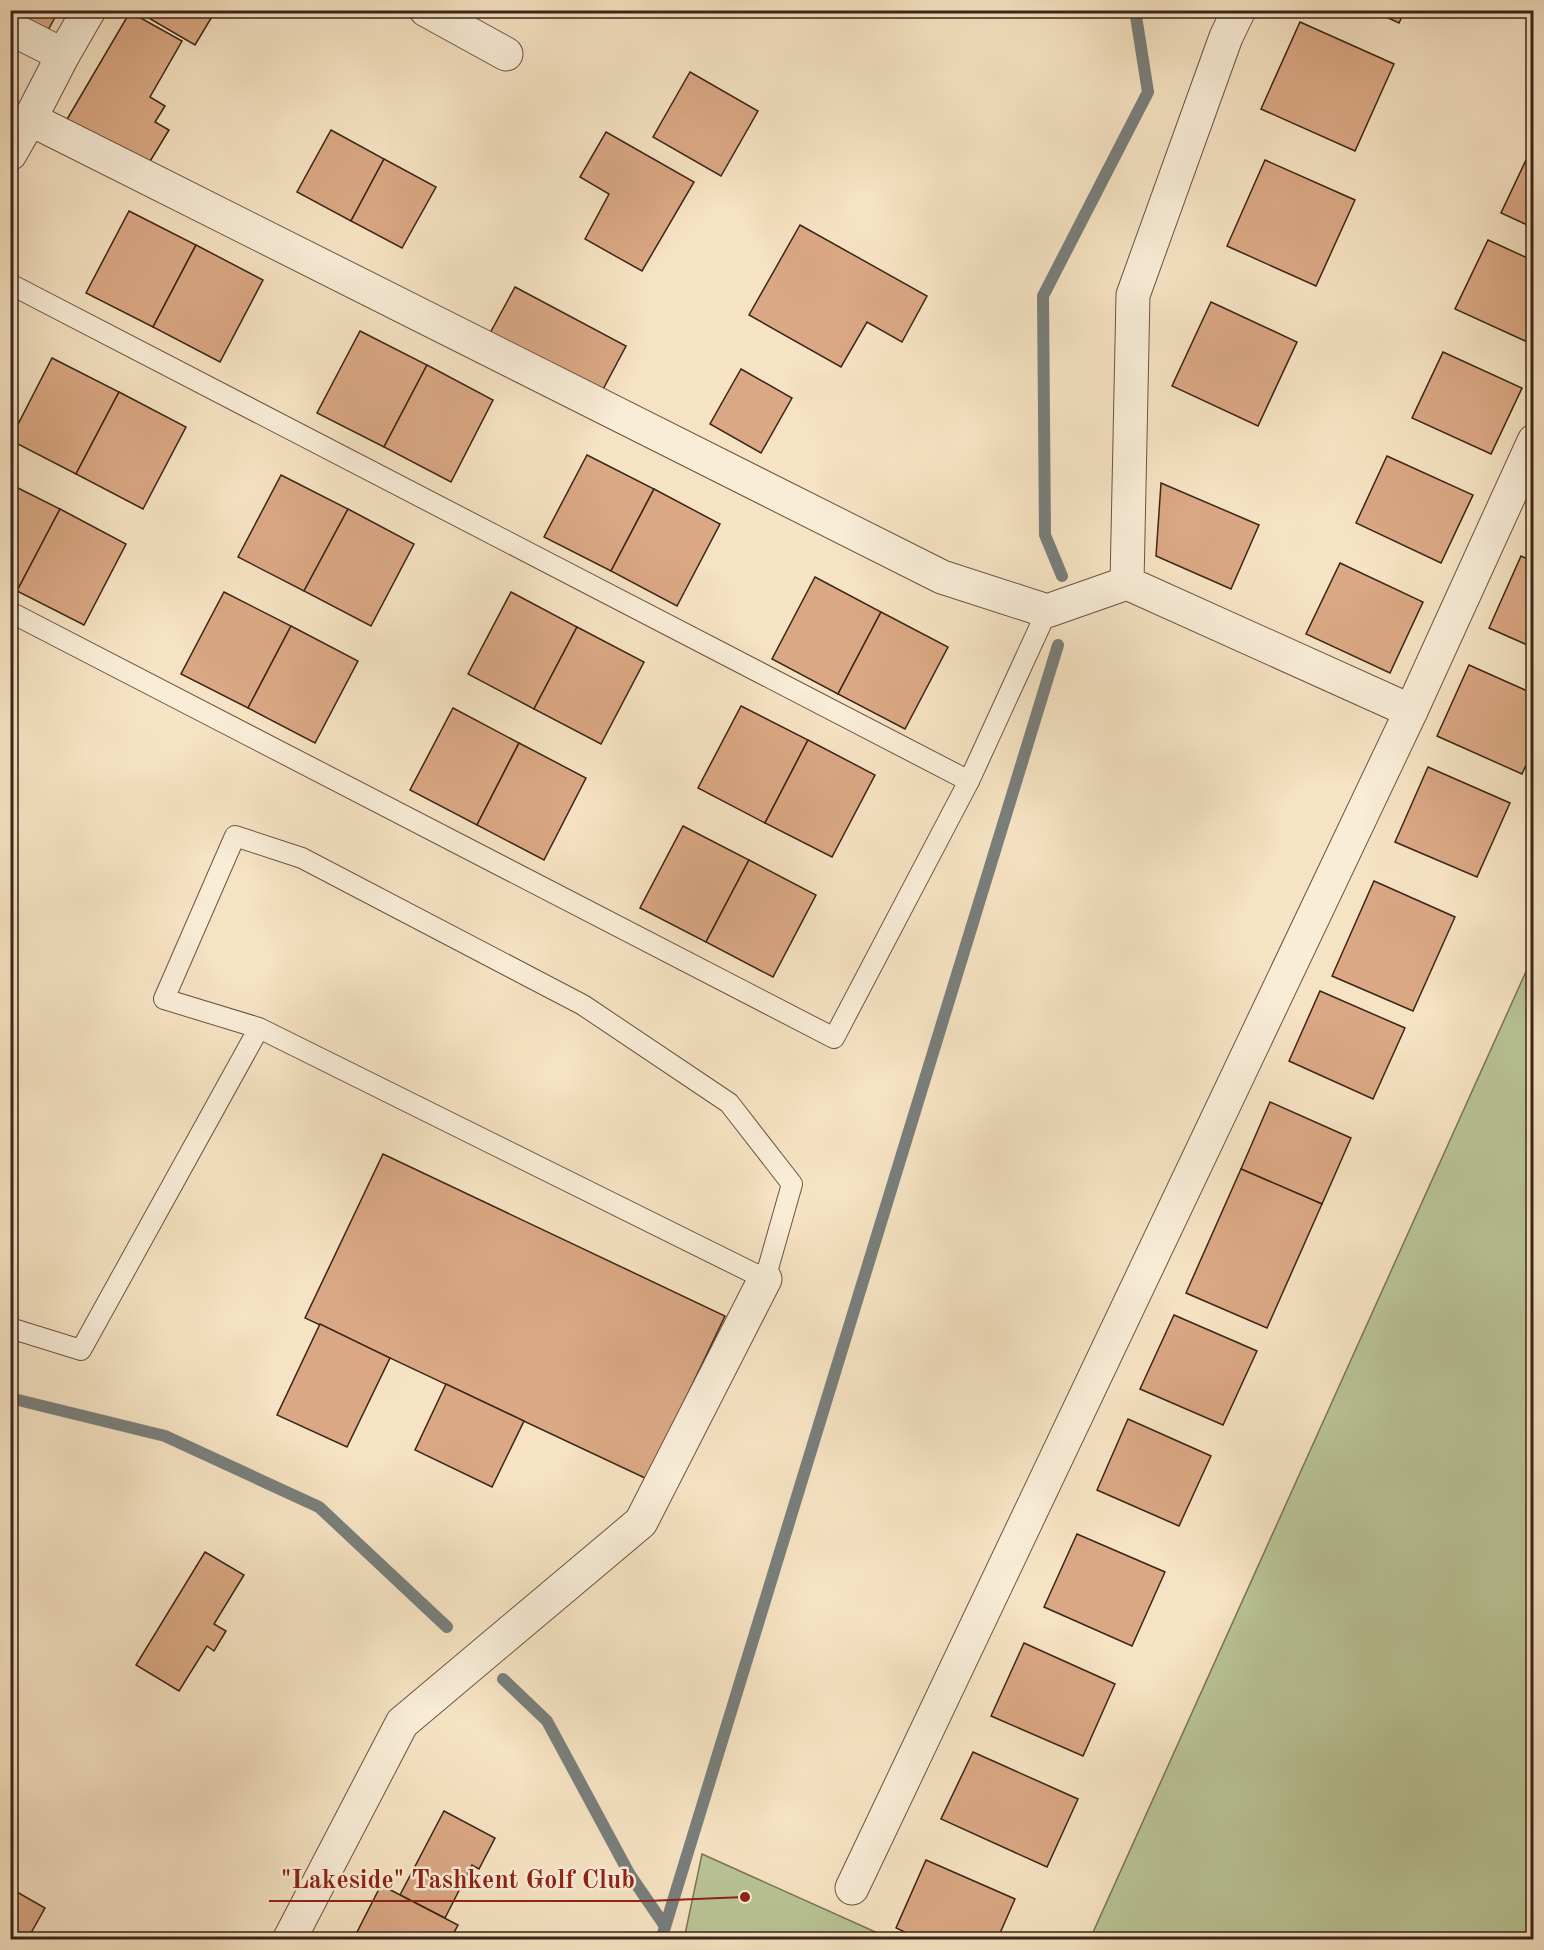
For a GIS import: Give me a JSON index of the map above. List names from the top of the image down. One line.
{"places":["\"Lakeside\" Tashkent Golf Club"]}
